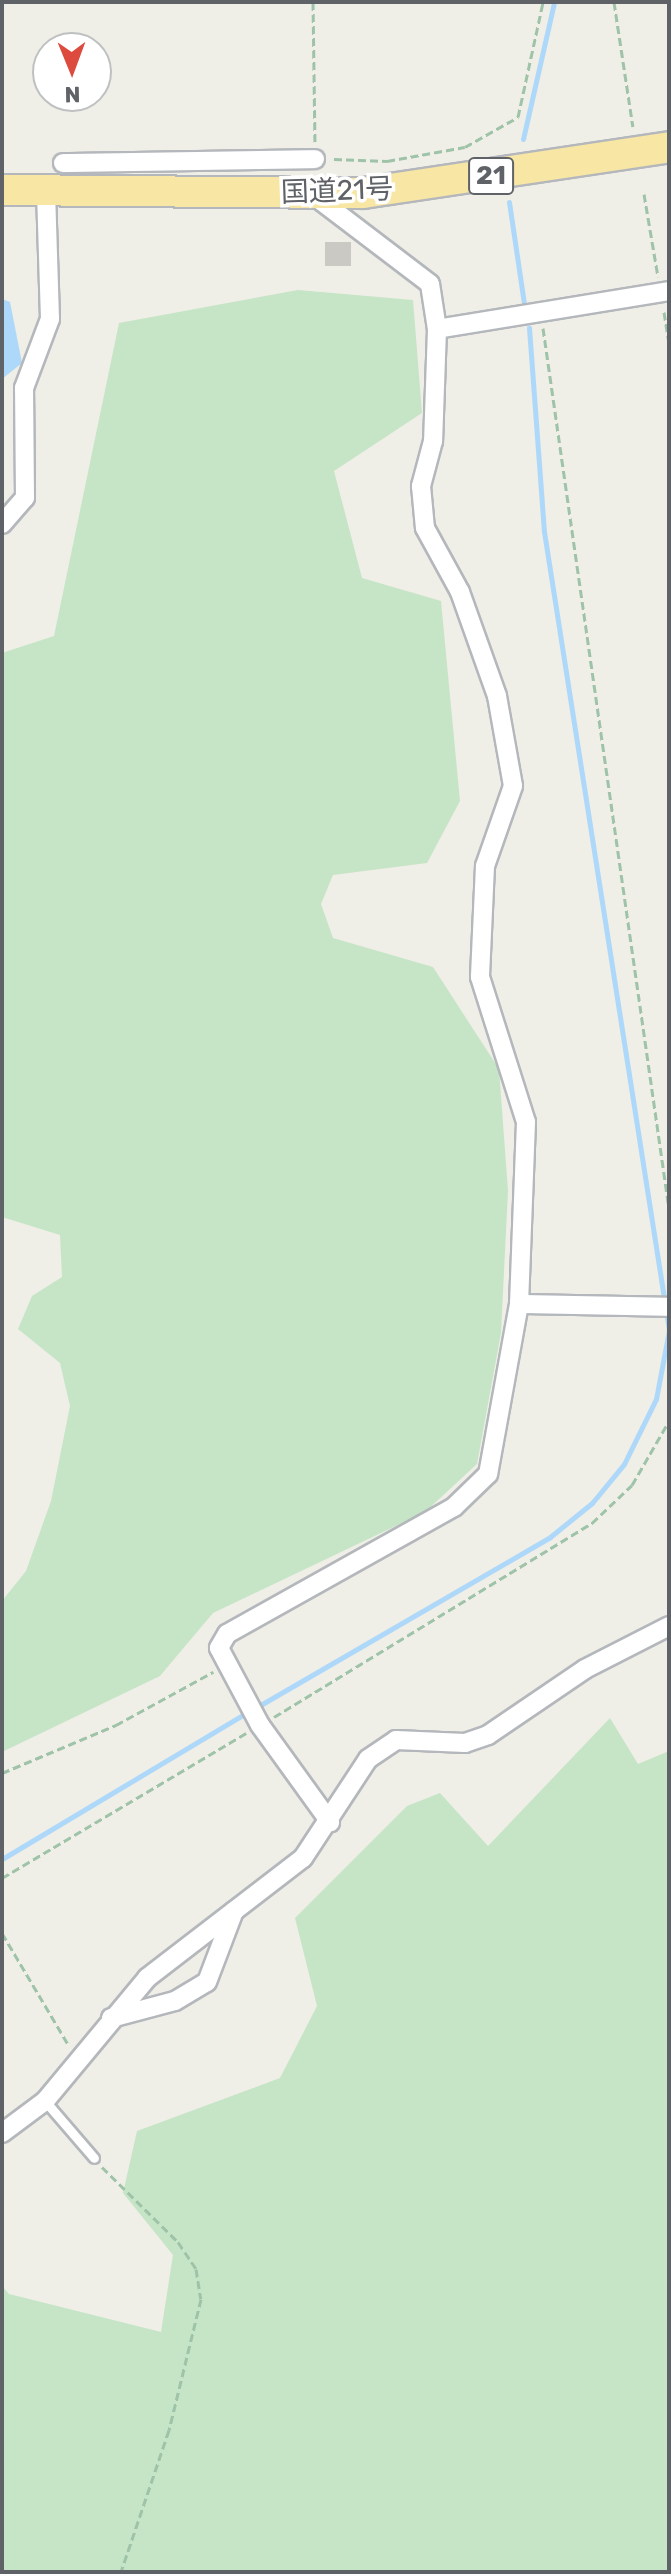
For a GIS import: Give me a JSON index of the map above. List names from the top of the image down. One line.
{"streets":{"highway":["21","国道21号"]},"north":"bottom"}
